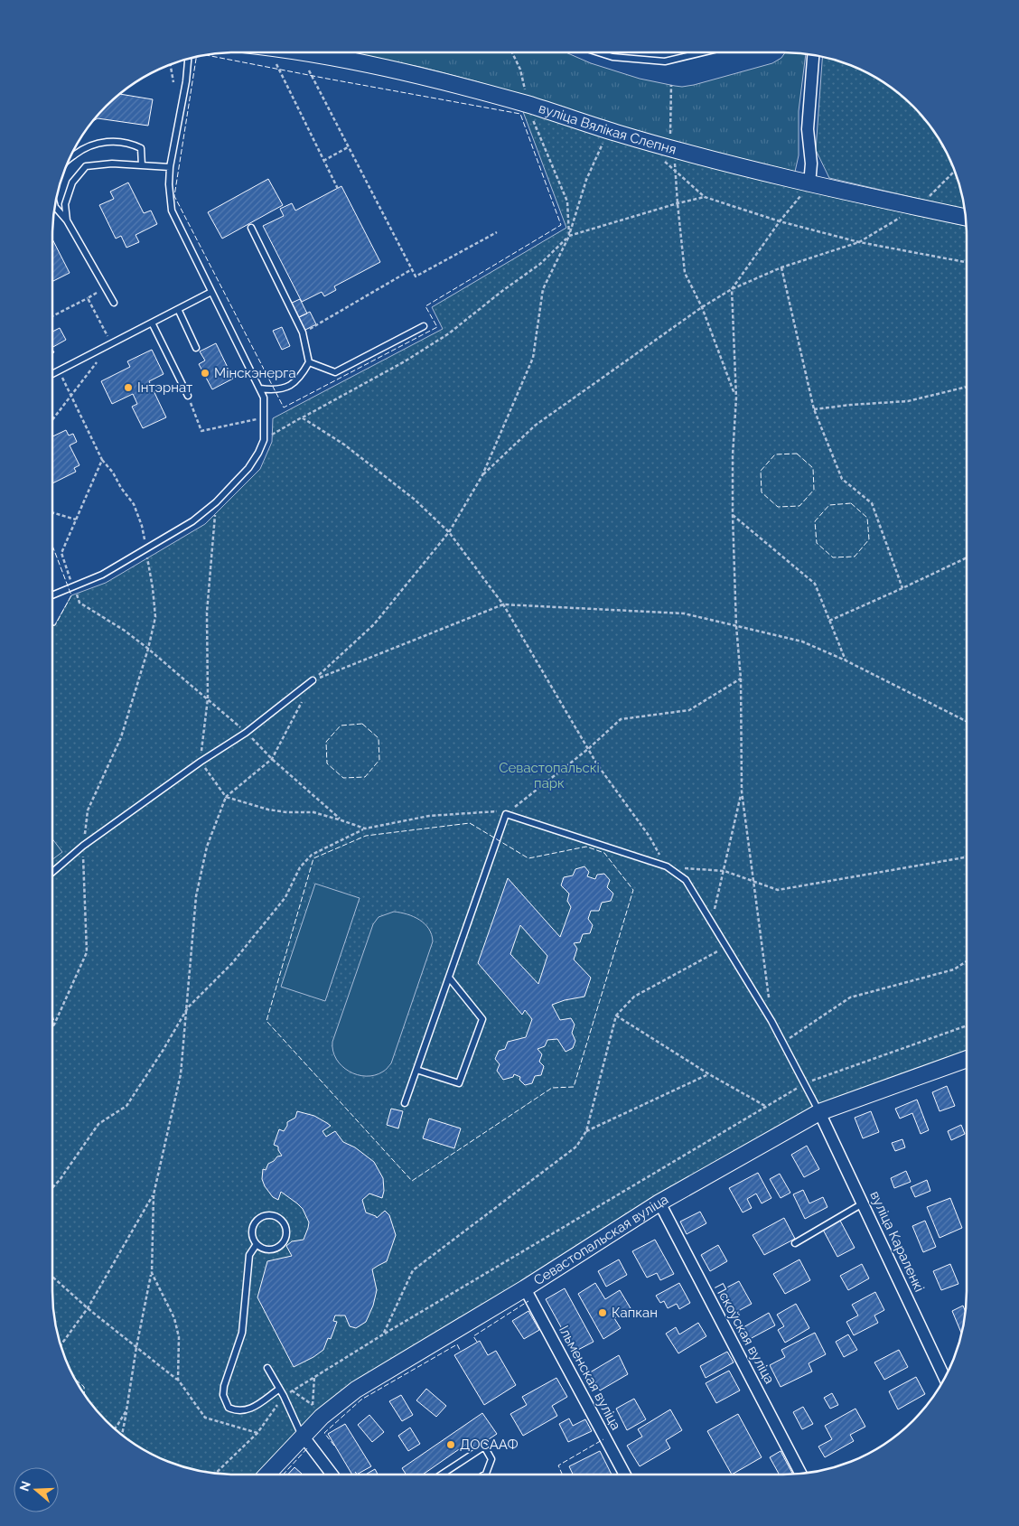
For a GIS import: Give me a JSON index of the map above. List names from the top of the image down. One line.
{"streets":{"street":["вуліца Вялікая Слепня","Севастопальская вуліца","вуліца Караленкі","Пскоўская вуліца","Ільменская вуліца"]},"crossings":[["Севастопальская вуліца","вуліца Караленкі"],["Севастопальская вуліца","Пскоўская вуліца"],["Севастопальская вуліца","Ільменская вуліца"]],"parks":["Севастопальскі парк"],"places":["Мінскэнерга","Інтэрнат","Капкан","ДОСААФ"],"north":"left"}
